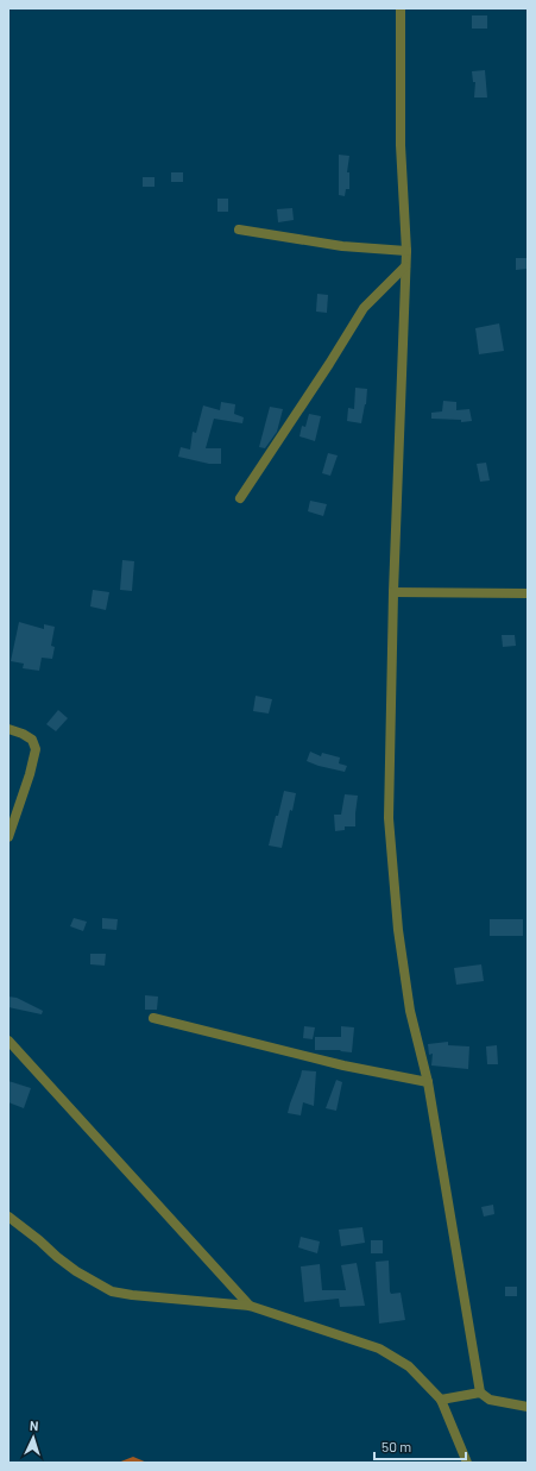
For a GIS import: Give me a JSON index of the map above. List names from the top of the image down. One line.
{"scale_bar":"50 m","north":"top"}
